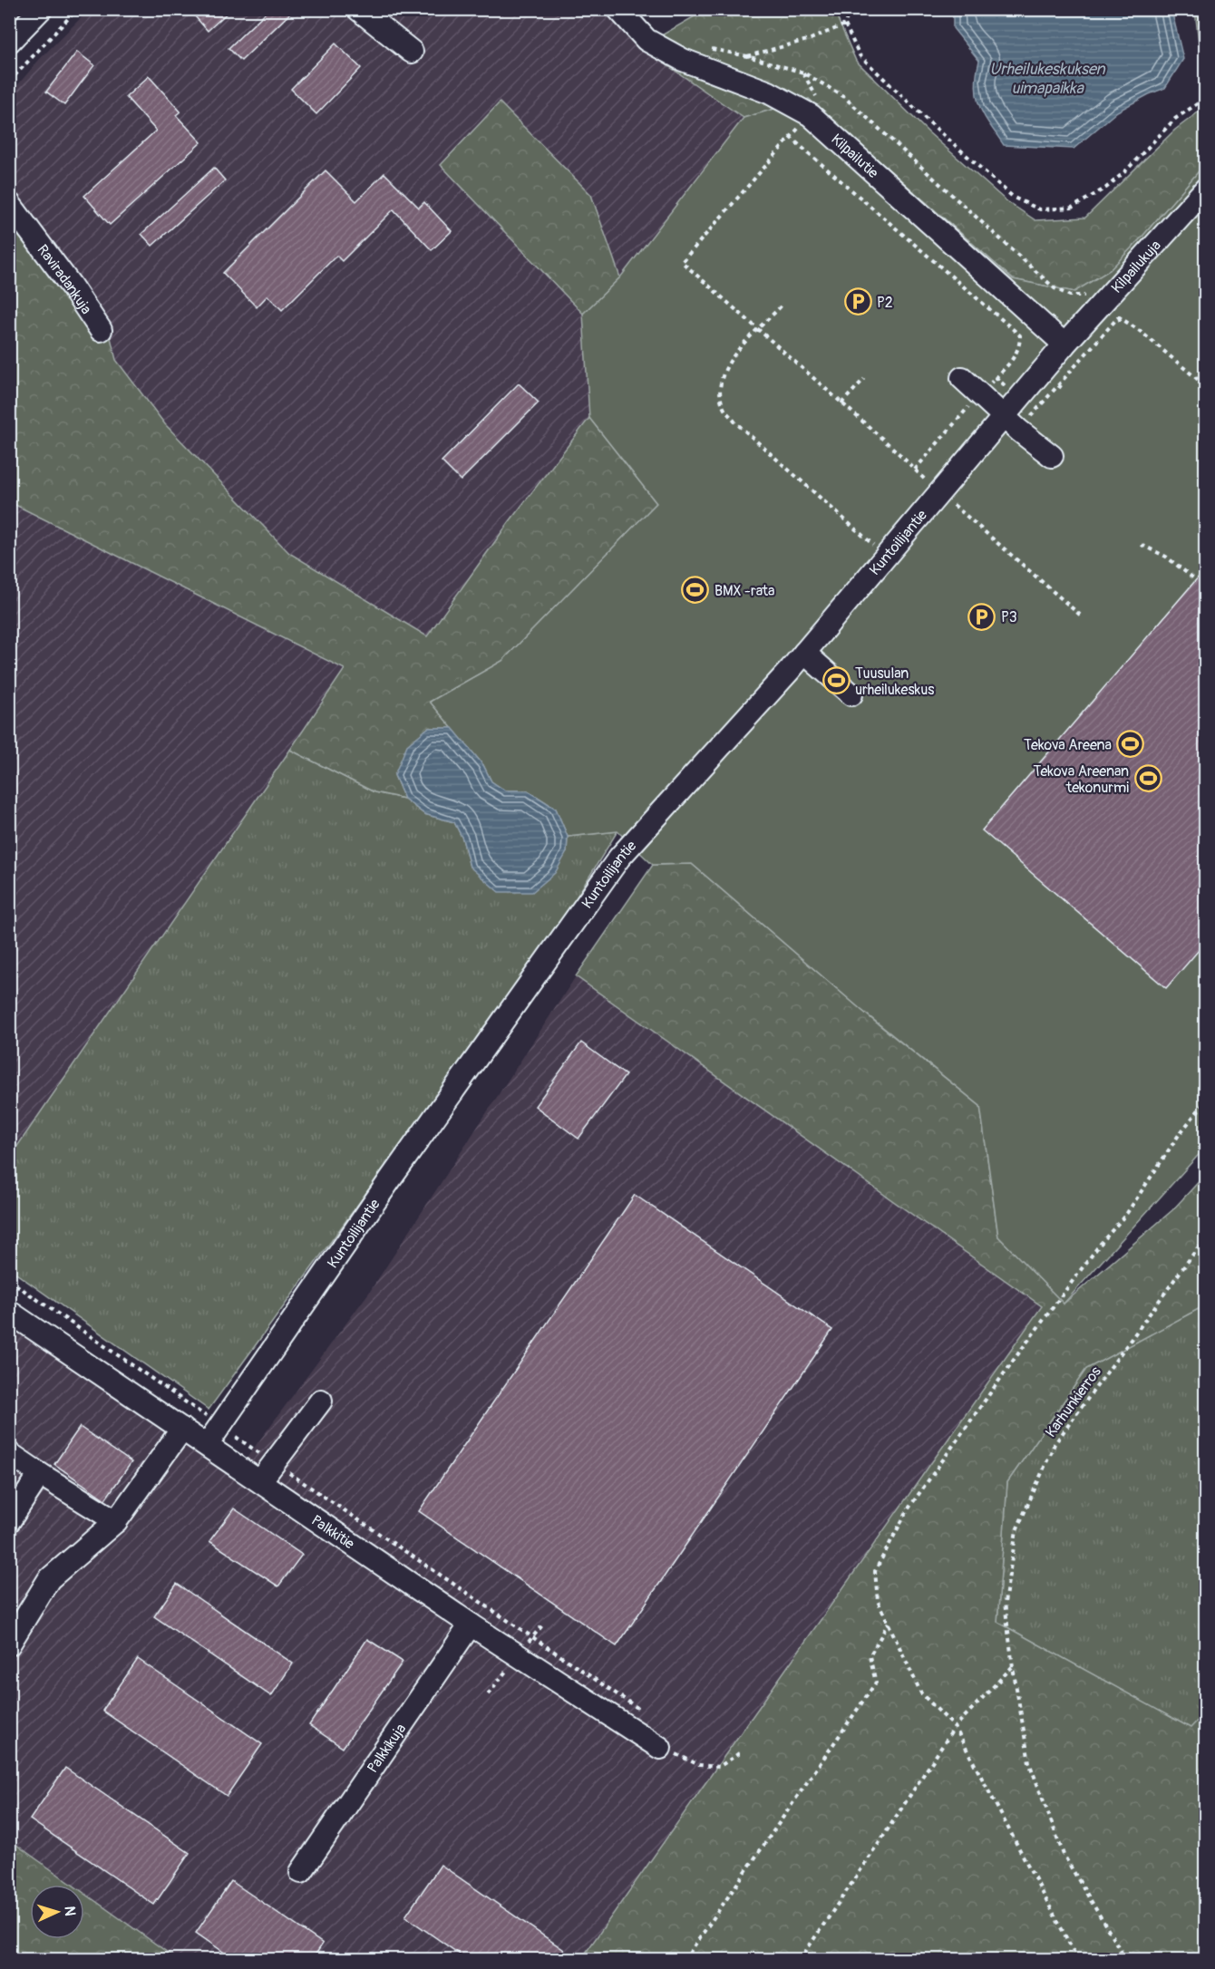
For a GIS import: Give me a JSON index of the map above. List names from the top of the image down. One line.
{"streets":{"street":["Kilpailutie","Kilpailukuja","Raviradankuja","Kuntoilijantie","Palkkitie","Palkkikuja"],"path":["Karhunkierros"]},"crossings":[["Kilpailutie","Kilpailukuja"],["Kilpailutie","Kuntoilijantie"],["Kilpailukuja","Kuntoilijantie"],["Kuntoilijantie","Palkkitie"],["Palkkitie","Palkkikuja"]],"water":["Urheilukeskuksen uimapaikka"],"places":{"parking":["P2","P3"],"sports":["BMX -rata","Tuusulan urheilukeskus","Tekova Areena","Tekova Areenan tekonurmi"]},"north":"right"}
